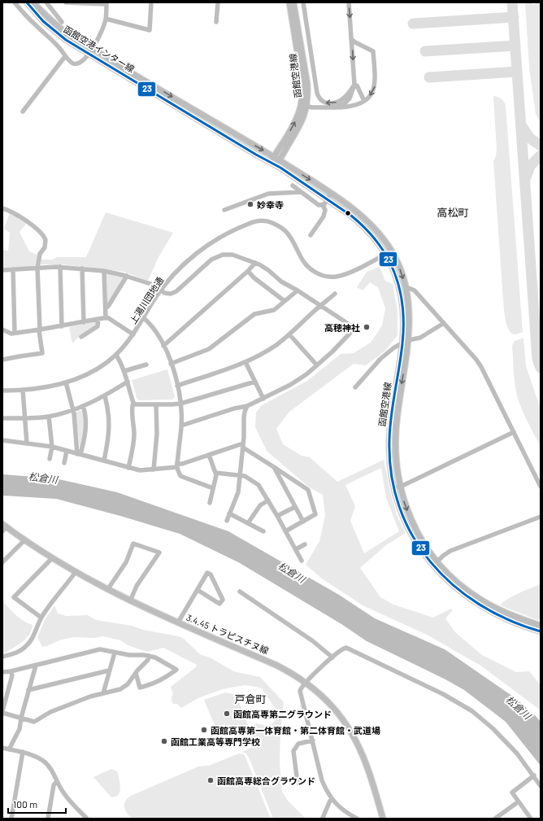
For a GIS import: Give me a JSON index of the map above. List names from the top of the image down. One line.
{"streets":{"main road":["函館空港インター線","函館空港線","3.4.45 トラピスチヌ線"],"street":["上湯川団地通"]},"crossings":[["函館空港インター線","函館空港線"],["函館空港線","上湯川団地通"]],"districts":["高松町","戸倉町"],"water":["松倉川"],"places":["妙幸寺","高穂神社","函館高専第二グラウンド","函館高専第一体育館・第二体育館・武道場","函館工業高等専門学校","函館高専総合グラウンド"],"lines":["transit line 23"],"scale_bar":"100 m"}
